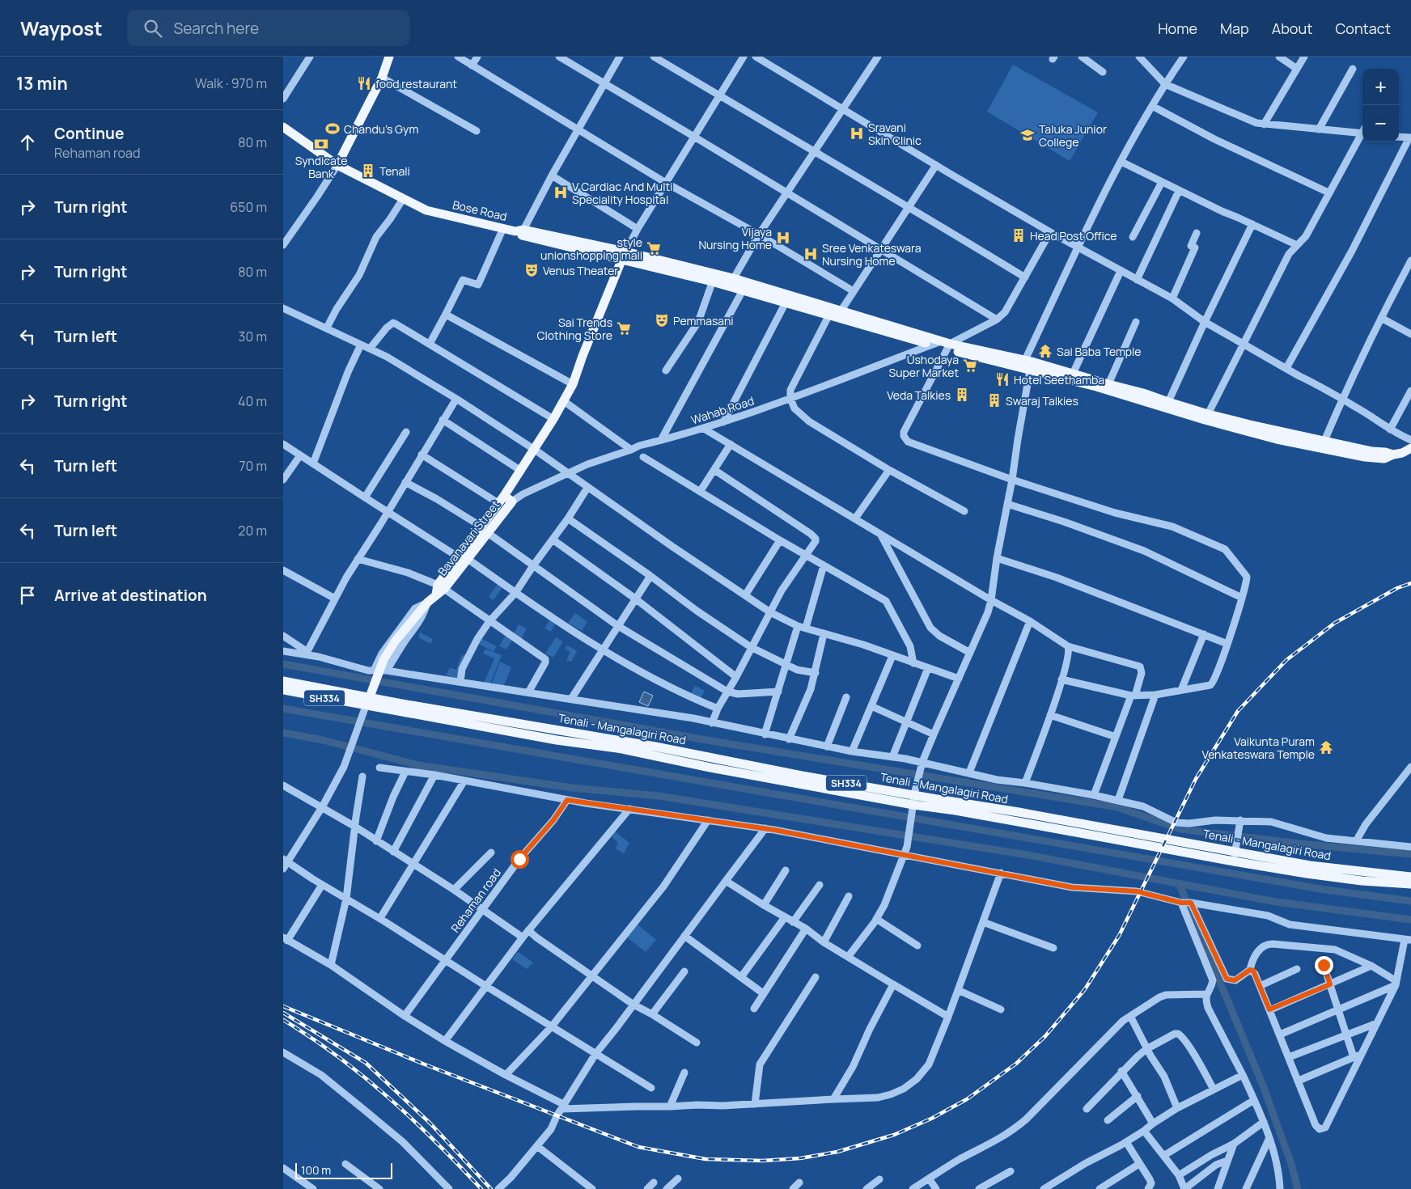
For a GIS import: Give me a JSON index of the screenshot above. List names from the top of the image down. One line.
{"streets":{"main road":["Bose Road","Bavanavari Street","SH334","Tenali - Mangalagiri Road"],"street":["Wahab Road","Rehaman road"]},"crossings":[["Wahab Road","Bavanavari Street"],["Bavanavari Street","SH334"],["SH334","Tenali - Mangalagiri Road"]],"places":{"restaurant":["food restaurant","Hotel Seethamba"],"sports":["Chandu's Gym"],"hospital":["Sravani Skin Clinic","V Cardiac And Multi Speciality Hospital","Vijaya Nursing Home","Sree Venkateswara Nursing Home"],"school or university":["Taluka Junior College"],"bank":["Syndicate Bank"],"building":["Tenali","Head Post Office","Veda Talkies","Swaraj Talkies"],"supermarket":["style unionshopping mall","Sai Trends Clothing Store","Ushodaya Super Market"],"theatre":["Venus Theater","Pemmasani"],"temple":["Sai Baba Temple","Vaikunta Puram Venkateswara Temple"]},"scale_bar":"100 m","page":{"header":"Waypost","search":"Search here","nav":["Home","Map","About","Contact"],"heading":["13 min","Walk · 970 m"],"map_buttons":["+","−"],"list":[["Continue","Rehaman road","80 m"],["Turn right","650 m"],["Turn right","80 m"],["Turn left","30 m"],["Turn right","40 m"],["Turn left","70 m"],["Turn left","20 m"],"Arrive at destination"],"scale":"100 m"}}
